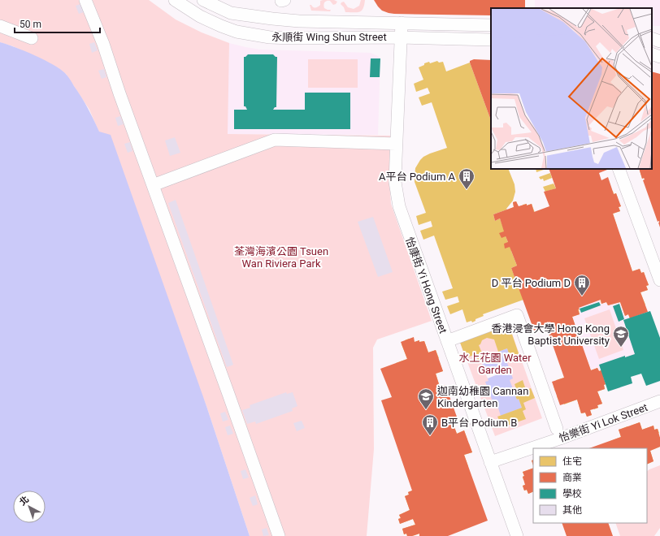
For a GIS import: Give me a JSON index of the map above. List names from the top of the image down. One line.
{"streets":{"street":["永順街 Wing Shun Street","怡康街 Yi Hong Street","怡樂街 Yi Lok Street"]},"crossings":[["永順街 Wing Shun Street","怡康街 Yi Hong Street"],["怡康街 Yi Hong Street","怡樂街 Yi Lok Street"]],"parks":["荃灣海濱公園 Tsuen Wan Riviera Park","水上花園 Water Garden"],"places":{"building":["A平台 Podium A","D 平台 Podium D","B平台 Podium B"],"school or university":["香港浸會大學 Hong Kong Baptist University","迦南幼稚園 Cannan Kindergarten"]},"legend":["住宅","商業","學校","其他"],"scale_bar":"50 m","north":"top left"}
